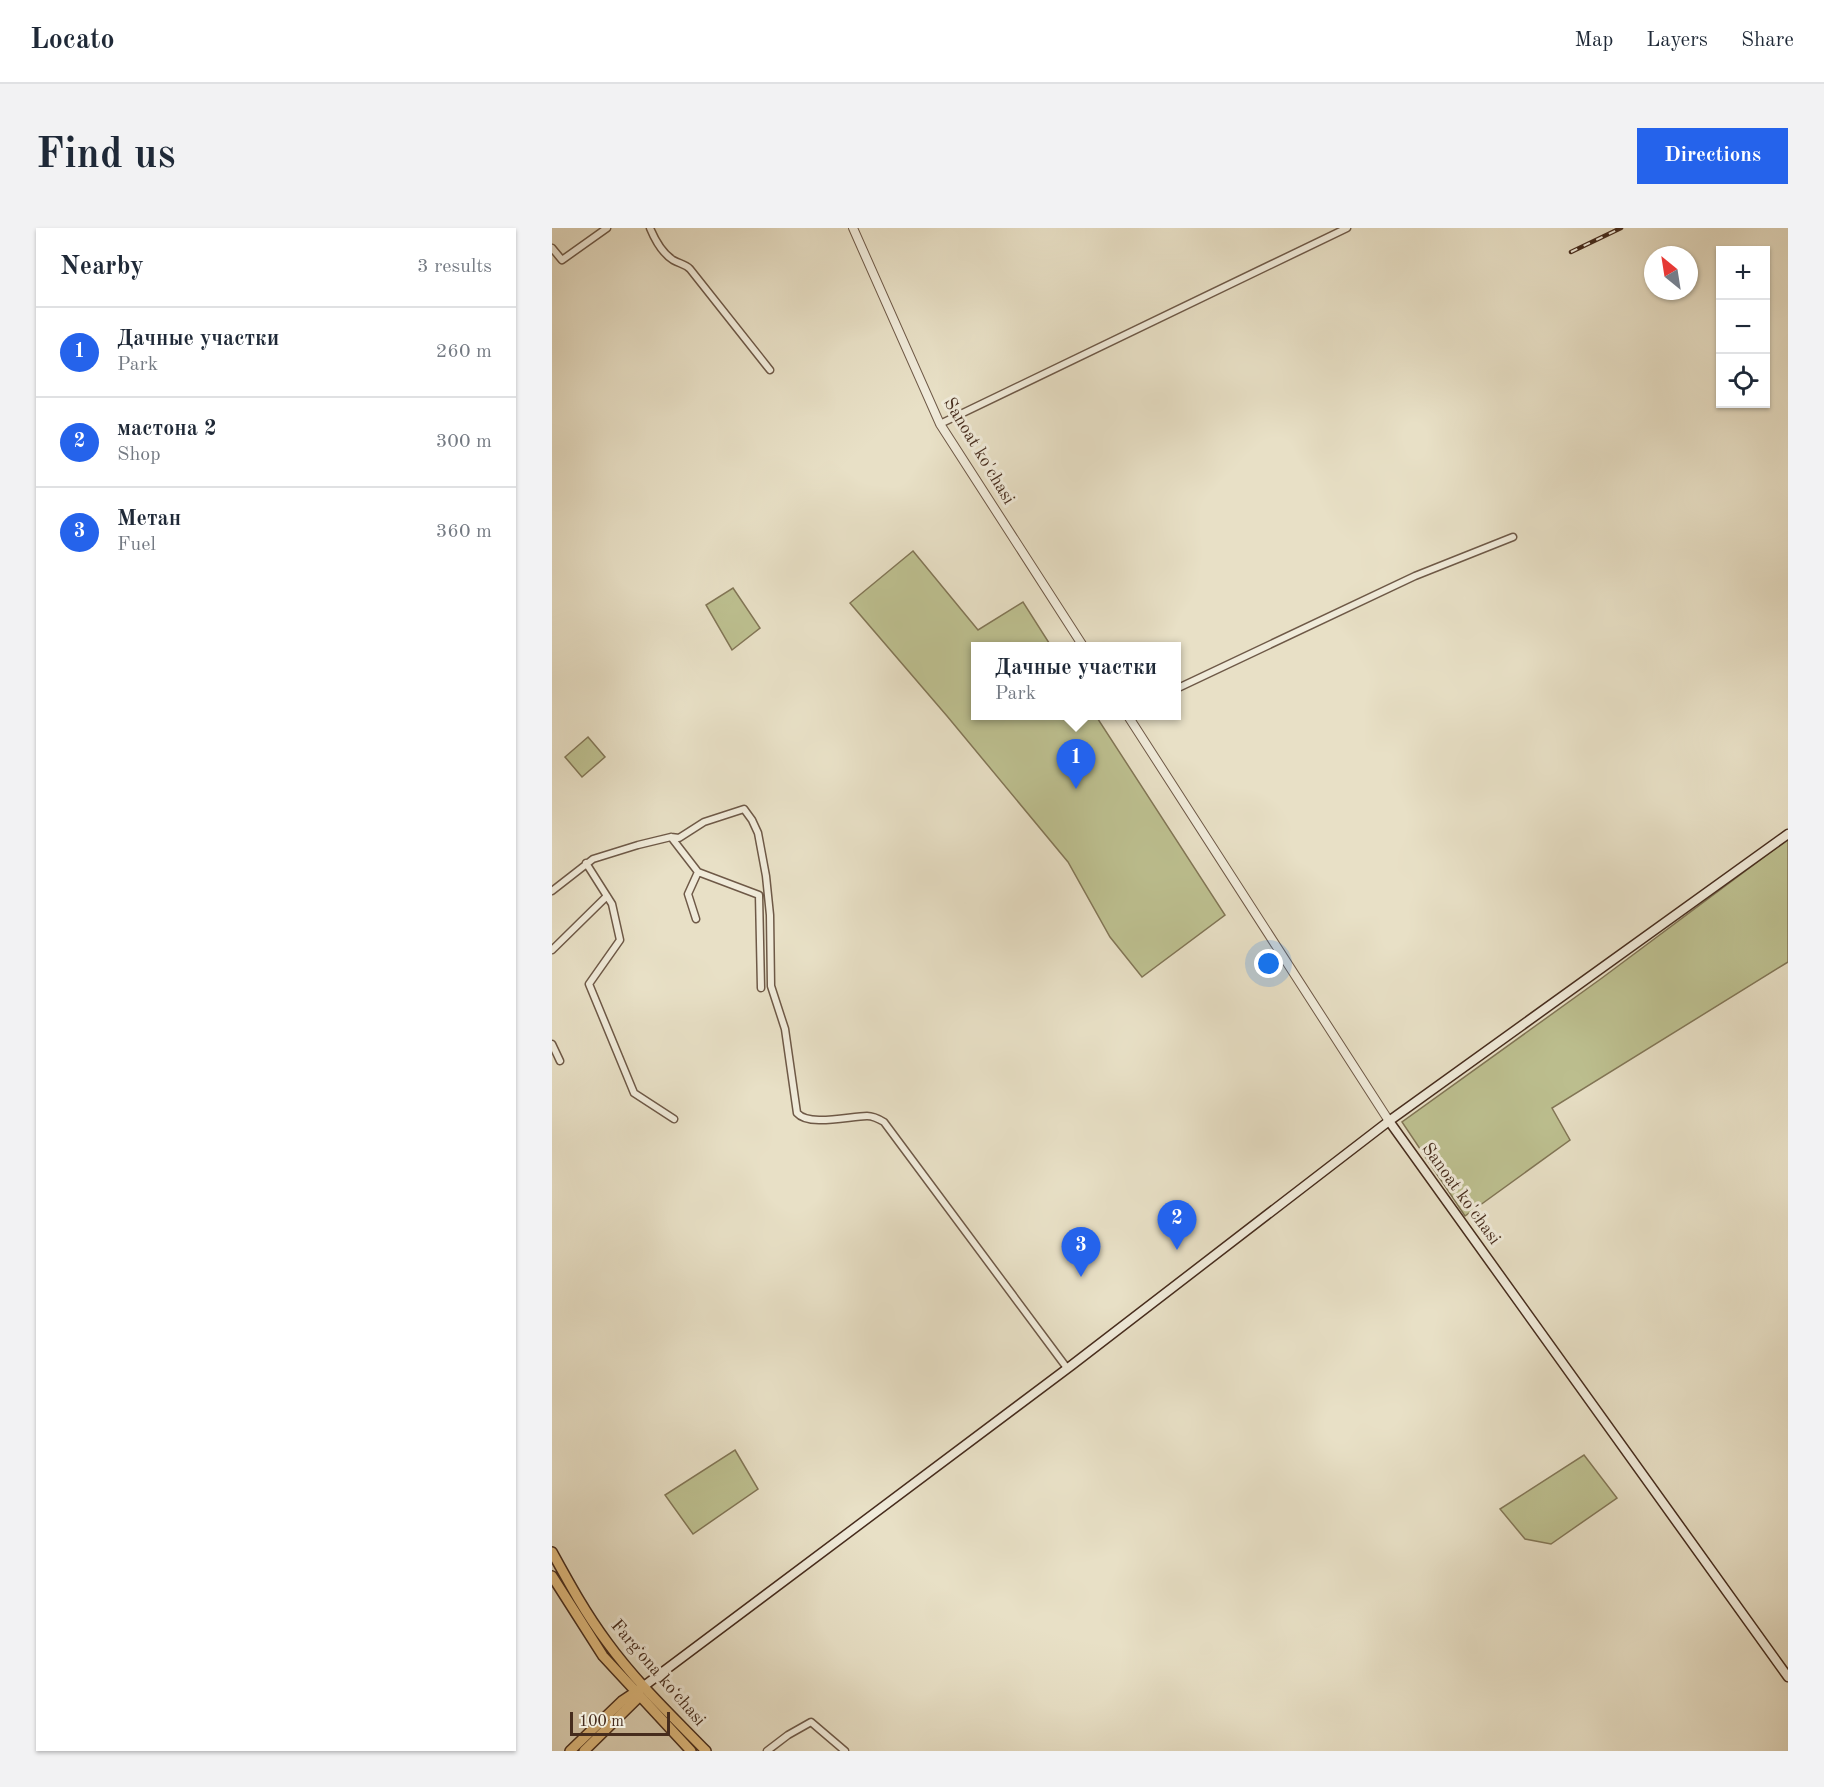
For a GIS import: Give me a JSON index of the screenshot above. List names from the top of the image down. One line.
{"streets":{"main road":["Sanoat ko'chasi","Fargʻona koʻchasi"]},"scale_bar":"100 m","north":"top left","page":{"header":"Locato","nav":["Map","Layers","Share"],"buttons":"Directions","title":"Find us","heading":["Nearby","3 results"],"map_buttons":["+","−"],"list":[{"mark":"1","name":"Дачные участки","note":"Park","value":"260 m"},{"mark":"2","name":"мастона 2","note":"Shop","value":"300 m"},{"mark":"3","name":"Метан","note":"Fuel","value":"360 m"}],"popup":["Дачные участки","Park"],"pins":["1","2","3"],"scale":"100 m"}}
